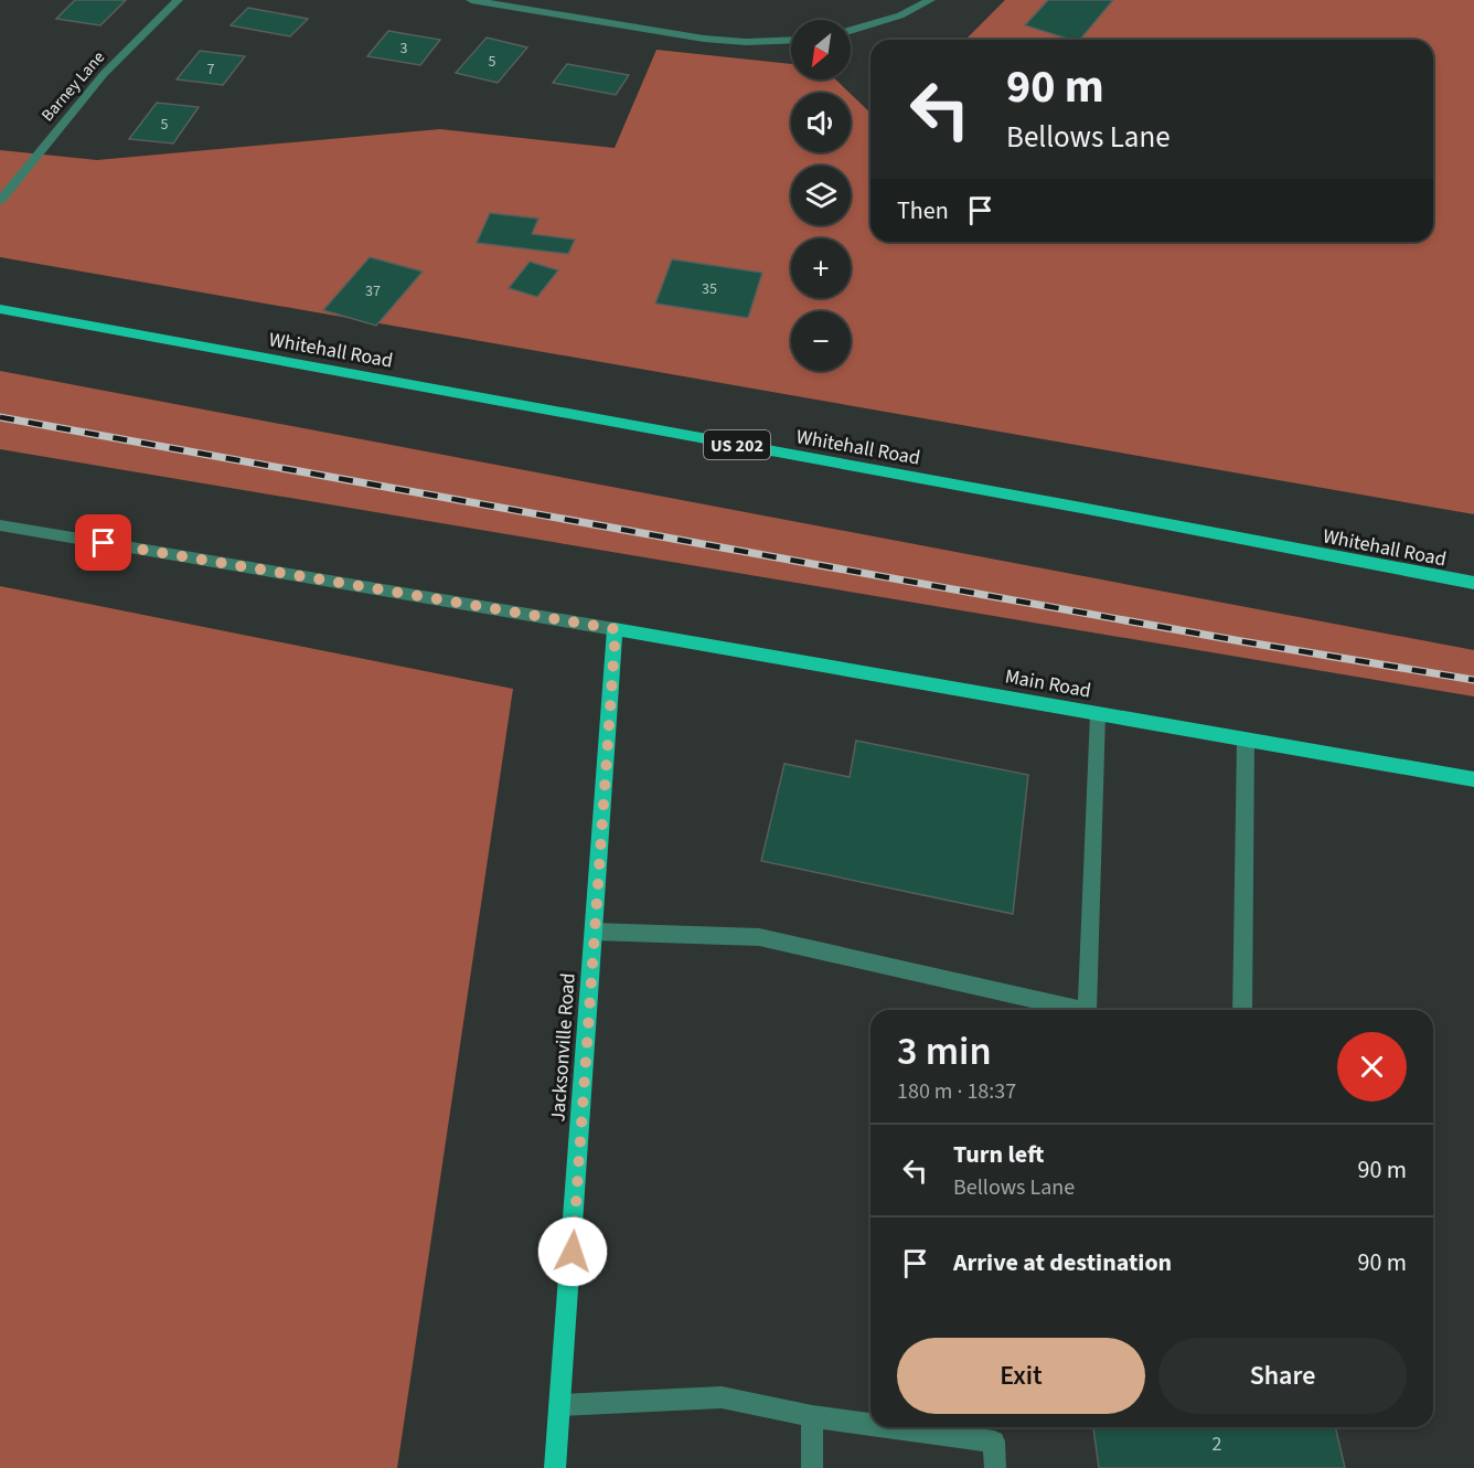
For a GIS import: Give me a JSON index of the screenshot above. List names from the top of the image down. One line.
{"streets":{"main road":["Whitehall Road","US 202","Main Road","Jacksonville Road"],"street":["Barney Lane"]},"crossings":[["Main Road","Jacksonville Road"]],"house_numbers":["3","5","7","5","35","37","2"],"north":"bottom left","page":{"map_buttons":["+","−"],"turn":["90 m","Bellows Lane"],"then":"Then","heading":["3 min","180 m · 18:37"],"list":[{"name":"Turn left","note":"Bellows Lane","value":"90 m"},{"name":"Arrive at destination","value":"90 m"}],"buttons":["Exit","Share"]}}
